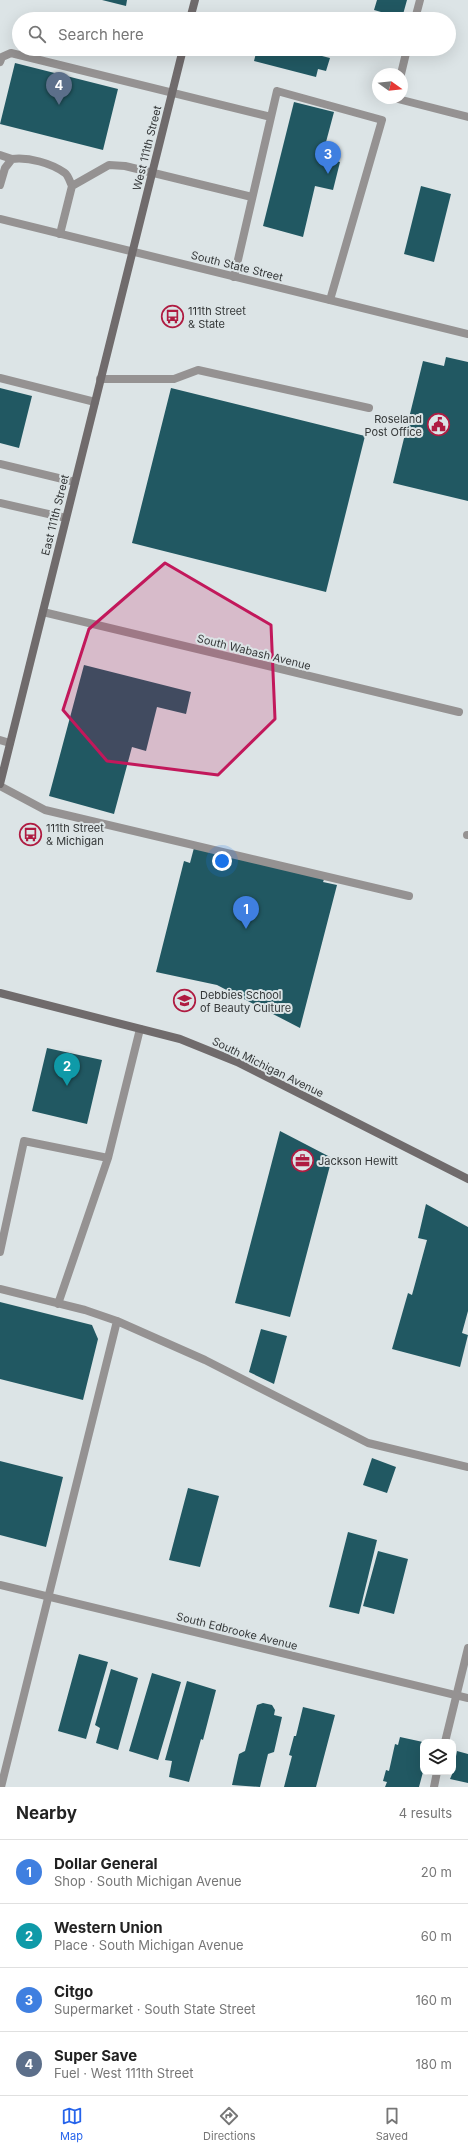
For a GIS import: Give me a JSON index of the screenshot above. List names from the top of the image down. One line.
{"streets":{"main road":["West 111th Street","East 111th Street","South Michigan Avenue"],"street":["South State Street","South Wabash Avenue","South Edbrooke Avenue"]},"crossings":[["West 111th Street","South State Street"],["West 111th Street","East 111th Street"],["South State Street","East 111th Street"],["East 111th Street","South Wabash Avenue"]],"places":{"bus stop":["111th Street & State","111th Street & Michigan"],"public building":["Roseland Post Office"],"school or university":["Debbies School of Beauty Culture"],"office":["Jackson Hewitt"]},"north":"right","page":{"search":"Search here","pins":["4","3","1","2"],"heading":["Nearby","4 results"],"list":[{"mark":"1","name":"Dollar General","note":"Shop · South Michigan Avenue","value":"20 m"},{"mark":"2","name":"Western Union","note":"Place · South Michigan Avenue","value":"60 m"},{"mark":"3","name":"Citgo","note":"Supermarket · South State Street","value":"160 m"},{"mark":"4","name":"Super Save","note":"Fuel · West 111th Street","value":"180 m"}],"nav":["Map","Directions","Saved"]}}
